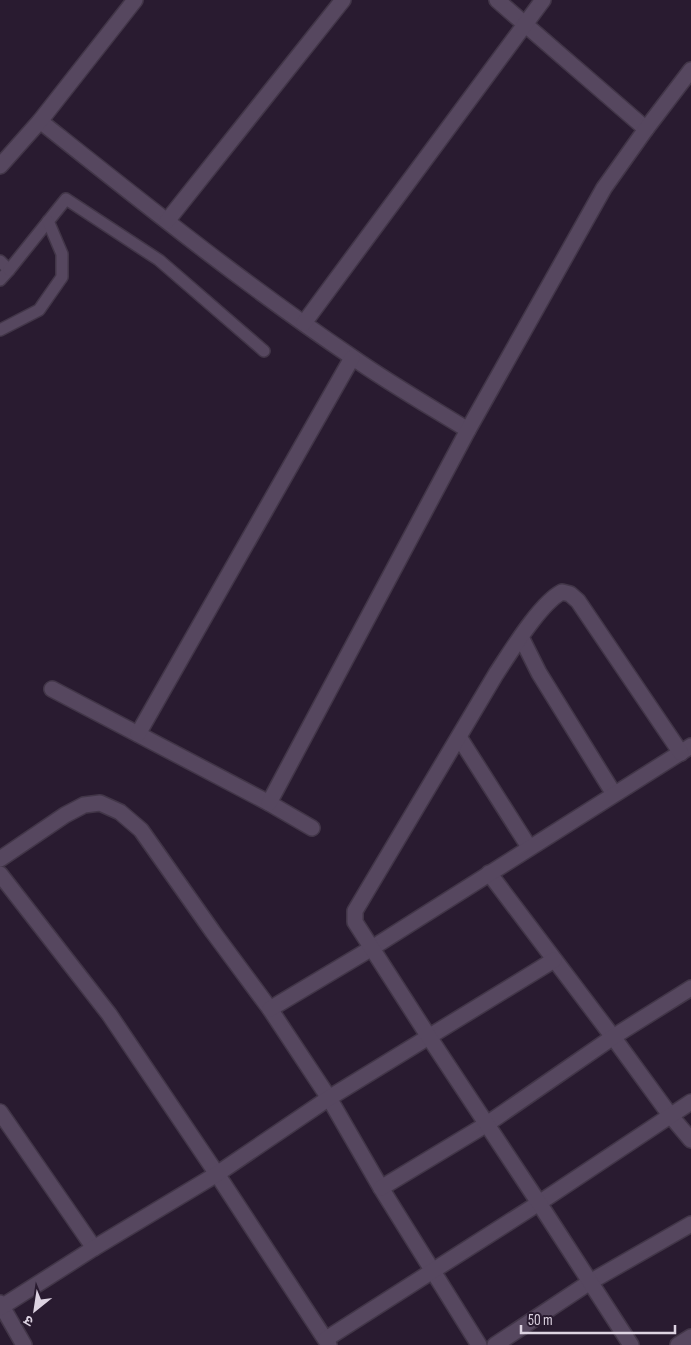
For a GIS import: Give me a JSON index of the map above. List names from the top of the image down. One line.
{"scale_bar":"50 m","north":"bottom left"}
